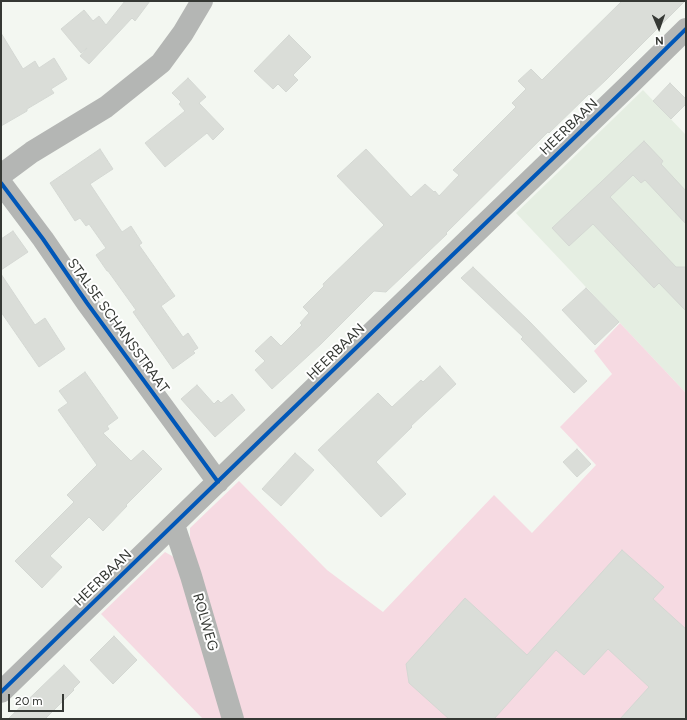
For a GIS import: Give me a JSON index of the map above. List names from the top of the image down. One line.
{"streets":{"street":["HEERBAAN","STALSE SCHANSSTRAAT","ROLWEG"]},"crossings":[["HEERBAAN","STALSE SCHANSSTRAAT"],["HEERBAAN","ROLWEG"]],"scale_bar":"20 m","north":"bottom"}
